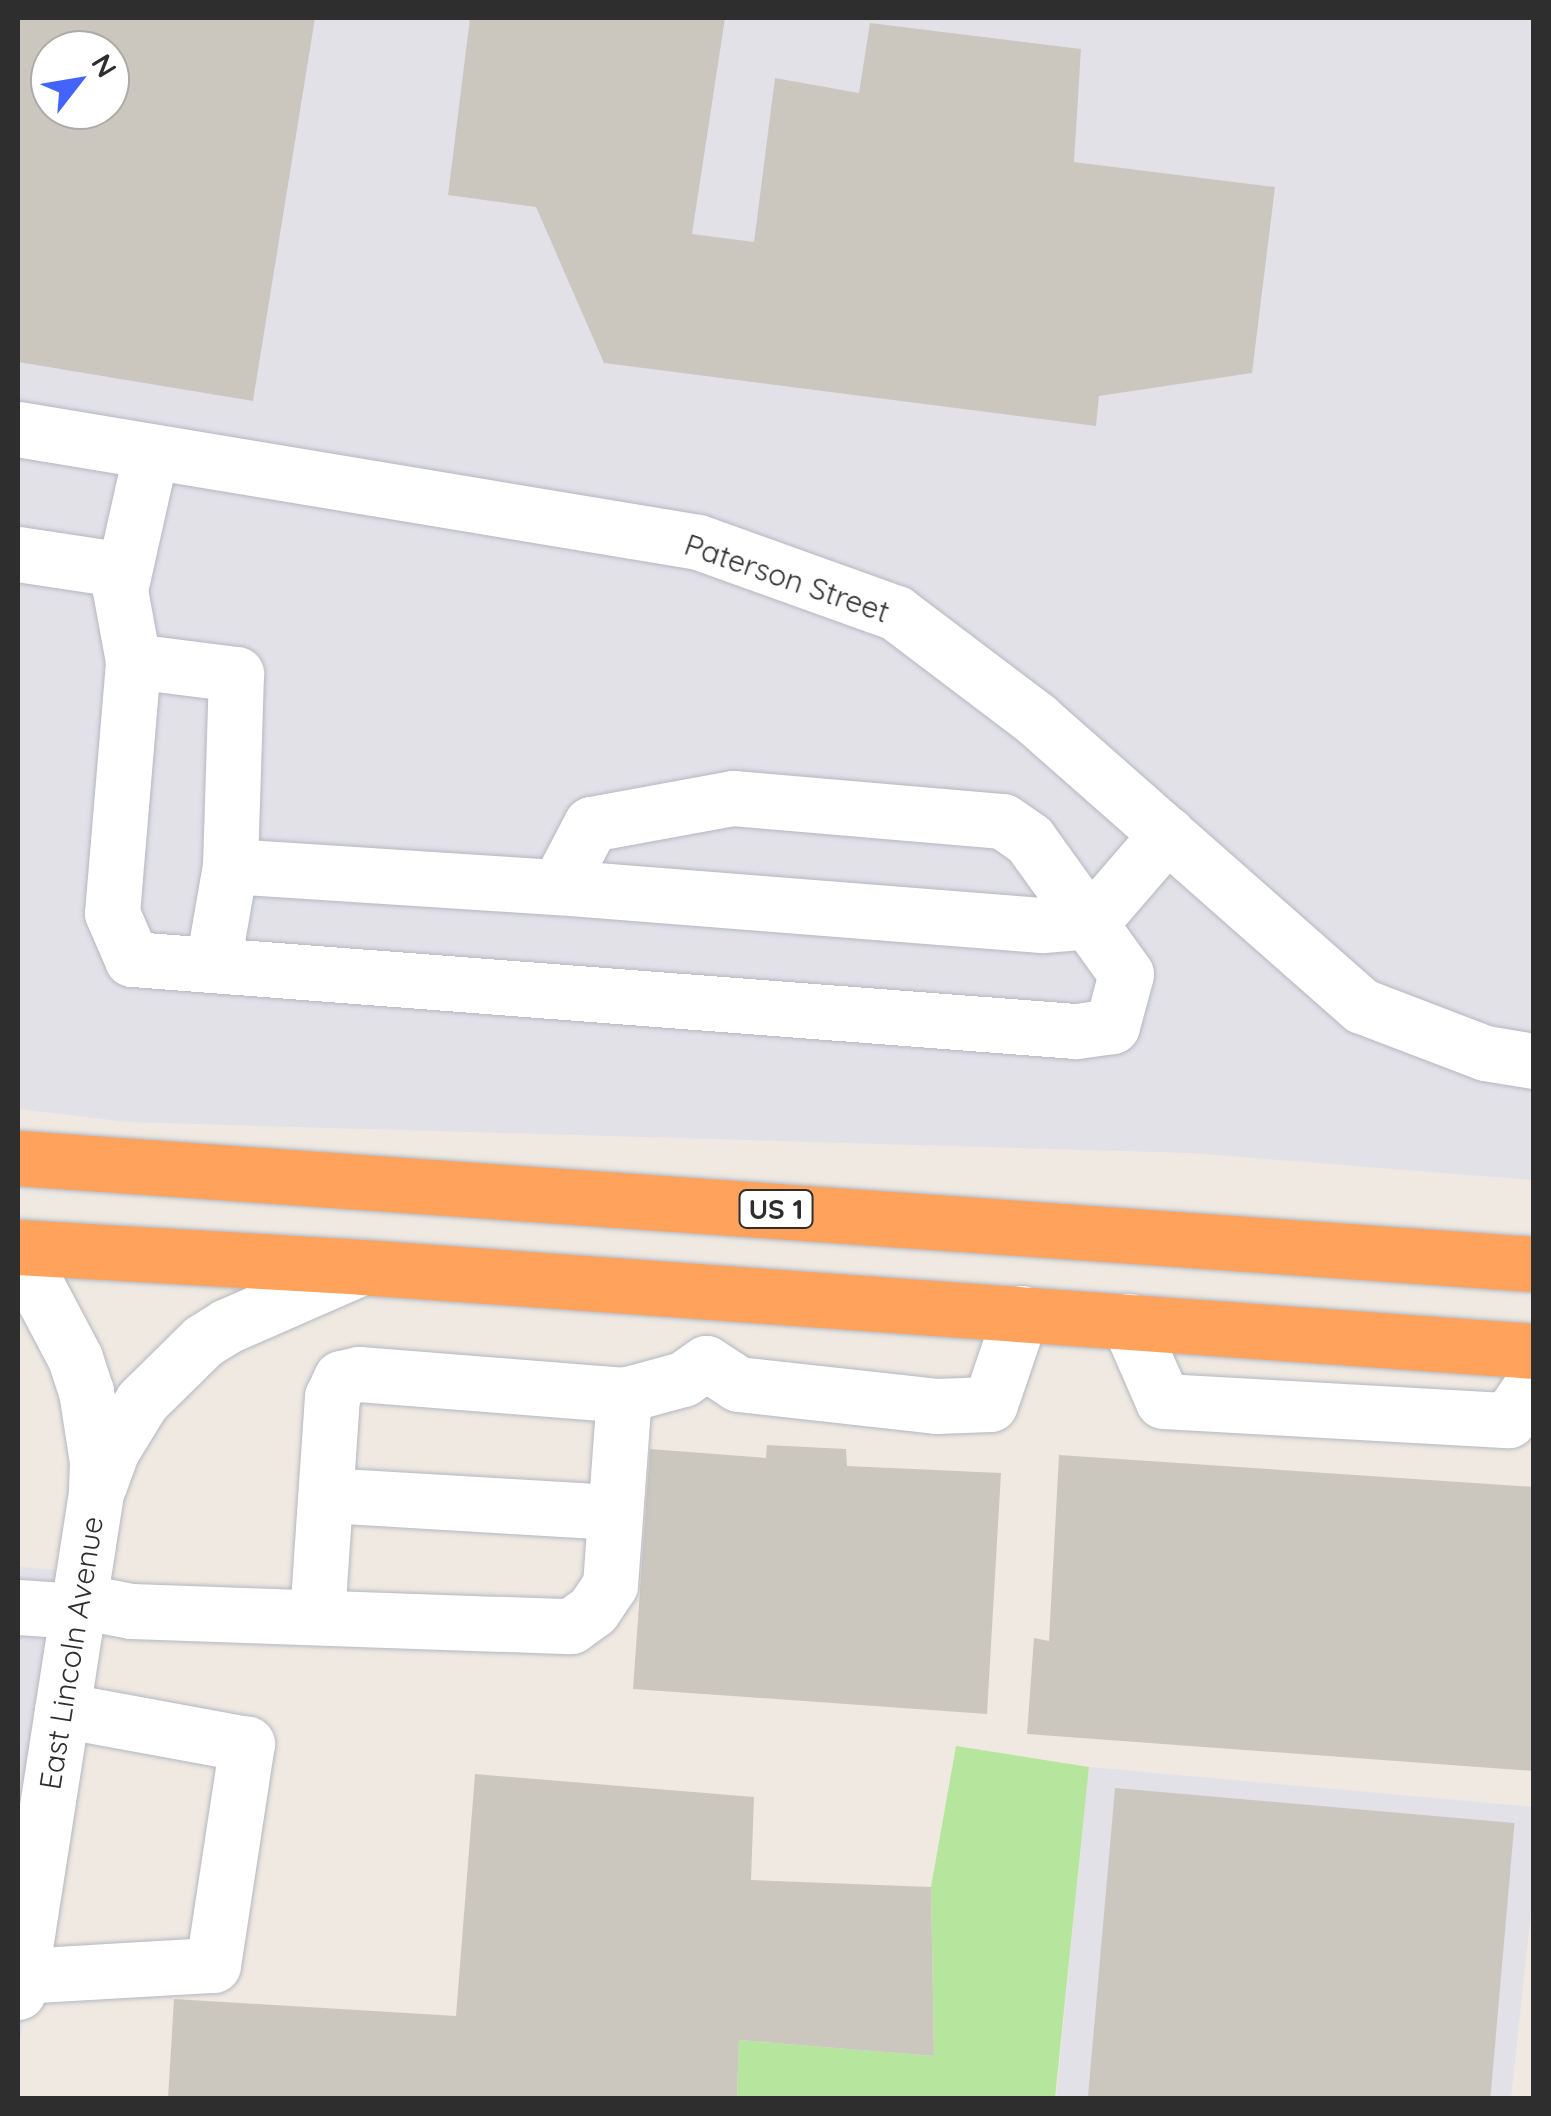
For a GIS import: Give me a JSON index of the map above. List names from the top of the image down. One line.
{"streets":{"highway":["US 1"],"street":["Paterson Street","East Lincoln Avenue"]},"north":"top right"}
